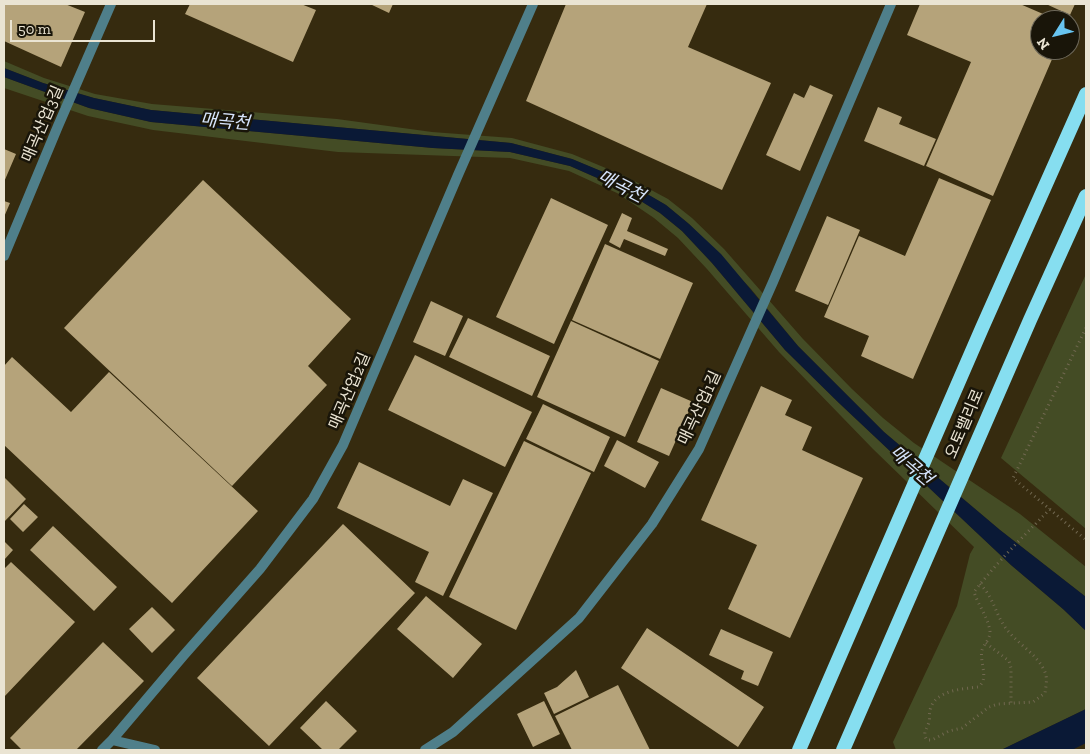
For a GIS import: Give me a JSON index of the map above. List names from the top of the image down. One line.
{"streets":{"highway":["오토밸리로"],"street":["매곡산업3길","매곡산업2길","매곡산업1길"]},"water":["매곡천"],"scale_bar":"50 m","north":"bottom left"}
